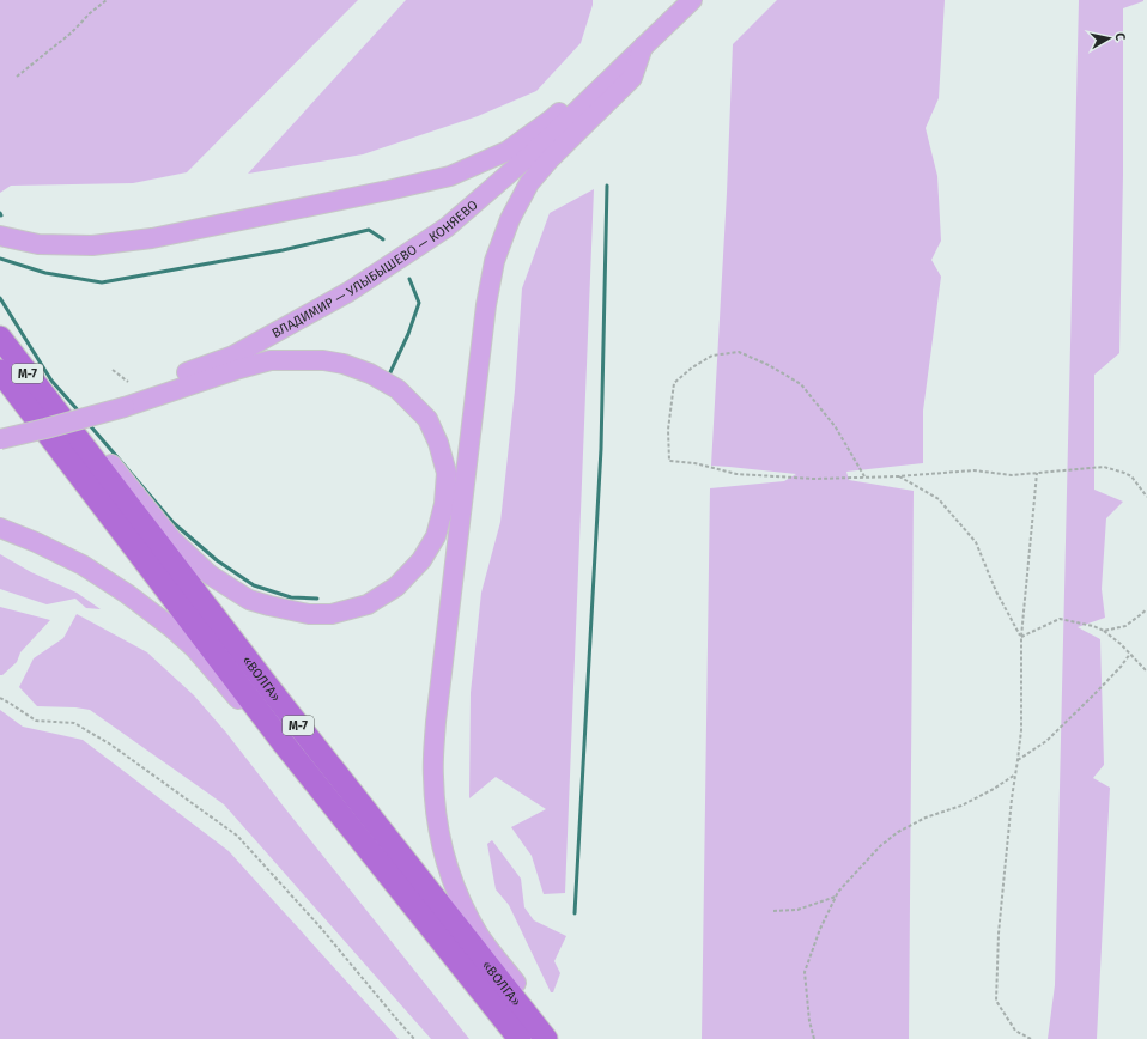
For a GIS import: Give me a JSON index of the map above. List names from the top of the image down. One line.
{"streets":{"highway":["М-7","«ВОЛГА»"],"main road":["ВЛАДИМИР — УЛЫБЫШЕВО — КОНЯЕВО"]},"north":"right"}
